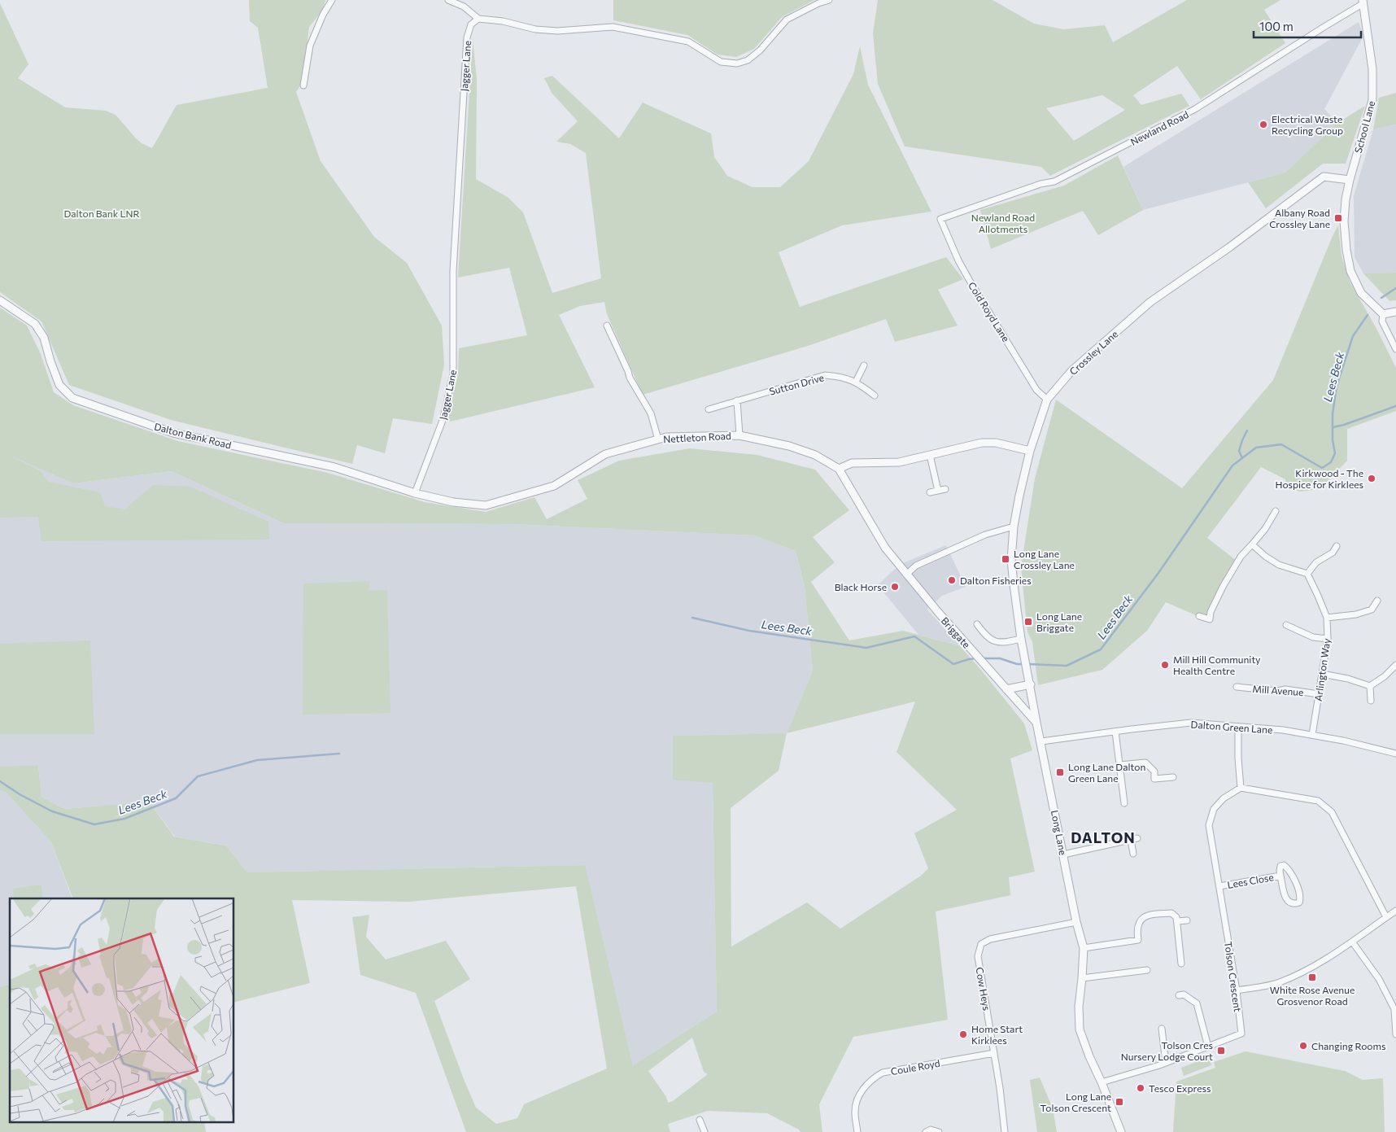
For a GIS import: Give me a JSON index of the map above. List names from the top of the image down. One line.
{"streets":{"street":["Jagger Lane","School Lane","Newland Road","Cold Royd Lane","Crossley Lane","Sutton Drive","Dalton Bank Road","Nettleton Road","Briggate","Arlington Way","Mill Avenue","Dalton Green Lane","Long Lane","Lees Close","Tolson Crescent","Cow Heys","Coule Royd"]},"crossings":[["Jagger Lane","Dalton Bank Road"],["Jagger Lane","Nettleton Road"],["School Lane","Newland Road"],["School Lane","Crossley Lane"],["Newland Road","Cold Royd Lane"],["Cold Royd Lane","Crossley Lane"],["Crossley Lane","Long Lane"],["Dalton Bank Road","Nettleton Road"],["Nettleton Road","Briggate"],["Briggate","Long Lane"],["Arlington Way","Mill Avenue"],["Arlington Way","Dalton Green Lane"],["Dalton Green Lane","Long Lane"],["Long Lane","Tolson Crescent"],["Long Lane","Cow Heys"],["Lees Close","Tolson Crescent"],["Cow Heys","Coule Royd"]],"districts":["DALTON"],"water":["Lees Beck"],"parks":["Dalton Bank LNR","Newland Road Allotments"],"places":{"other":["Electrical Waste Recycling Group","Kirkwood - The Hospice for Kirklees","Dalton Fisheries","Black Horse","Mill Hill Community Health Centre","Home Start Kirklees","Changing Rooms","Tesco Express"],"transit":["Albany Road Crossley Lane","Long Lane Crossley Lane","Long Lane Briggate","Long Lane Dalton Green Lane","White Rose Avenue Grosvenor Road","Tolson Cres Nursery Lodge Court","Long Lane Tolson Crescent"]},"scale_bar":"100 m"}
